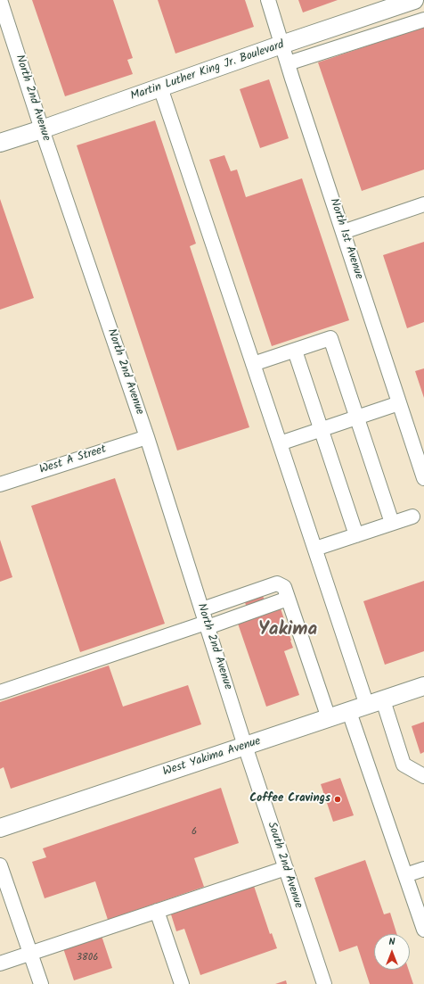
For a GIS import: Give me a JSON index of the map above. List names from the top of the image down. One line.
{"streets":{"main road":["Martin Luther King Jr. Boulevard","West Yakima Avenue"],"street":["North 2nd Avenue","North 1st Avenue","West A Street","South 2nd Avenue"]},"crossings":[["Martin Luther King Jr. Boulevard","North 2nd Avenue"],["Martin Luther King Jr. Boulevard","North 1st Avenue"],["North 2nd Avenue","West A Street"],["North 2nd Avenue","West Yakima Avenue"],["North 2nd Avenue","South 2nd Avenue"],["West Yakima Avenue","South 2nd Avenue"]],"districts":["Yakima"],"places":["Coffee Cravings"],"house_numbers":["6","3806"],"north":"top"}
